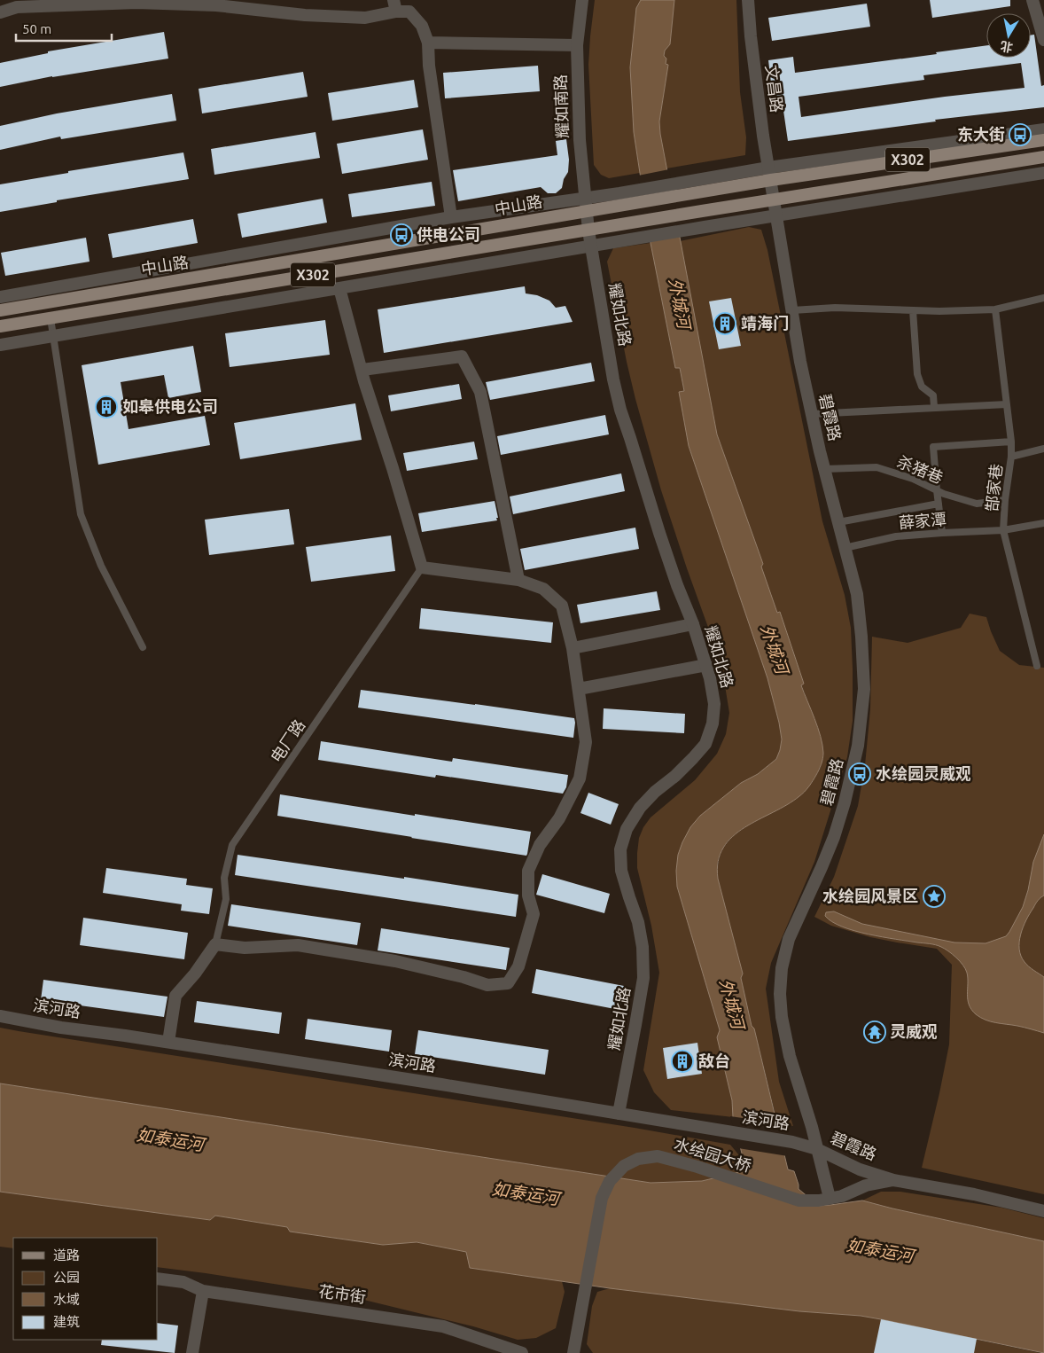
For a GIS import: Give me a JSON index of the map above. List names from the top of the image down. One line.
{"streets":{"main road":["X302","中山路"],"street":["文昌路","耀如南路","耀如北路","碧霞路","滨河路","水绘园大桥","花市街"],"lane":["杀猪巷","郜家巷","薛家潭","电厂路"]},"crossings":[["文昌路","中山路"],["文昌路","碧霞路"],["耀如南路","中山路"],["耀如南路","耀如北路"],["中山路","耀如北路"],["中山路","碧霞路"],["耀如北路","滨河路"],["碧霞路","杀猪巷"],["碧霞路","薛家潭"],["碧霞路","滨河路"],["碧霞路","水绘园大桥"],["杀猪巷","郜家巷"],["郜家巷","薛家潭"]],"water":["外城河","如泰运河"],"places":{"bus stop":["东大街","供电公司","水绘园灵威观"],"building":["靖海门","如皋供电公司","敌台"],"place":["水绘园风景区"],"temple":["灵威观"]},"legend":["道路","公园","水域","建筑"],"scale_bar":"50 m","north":"bottom"}
